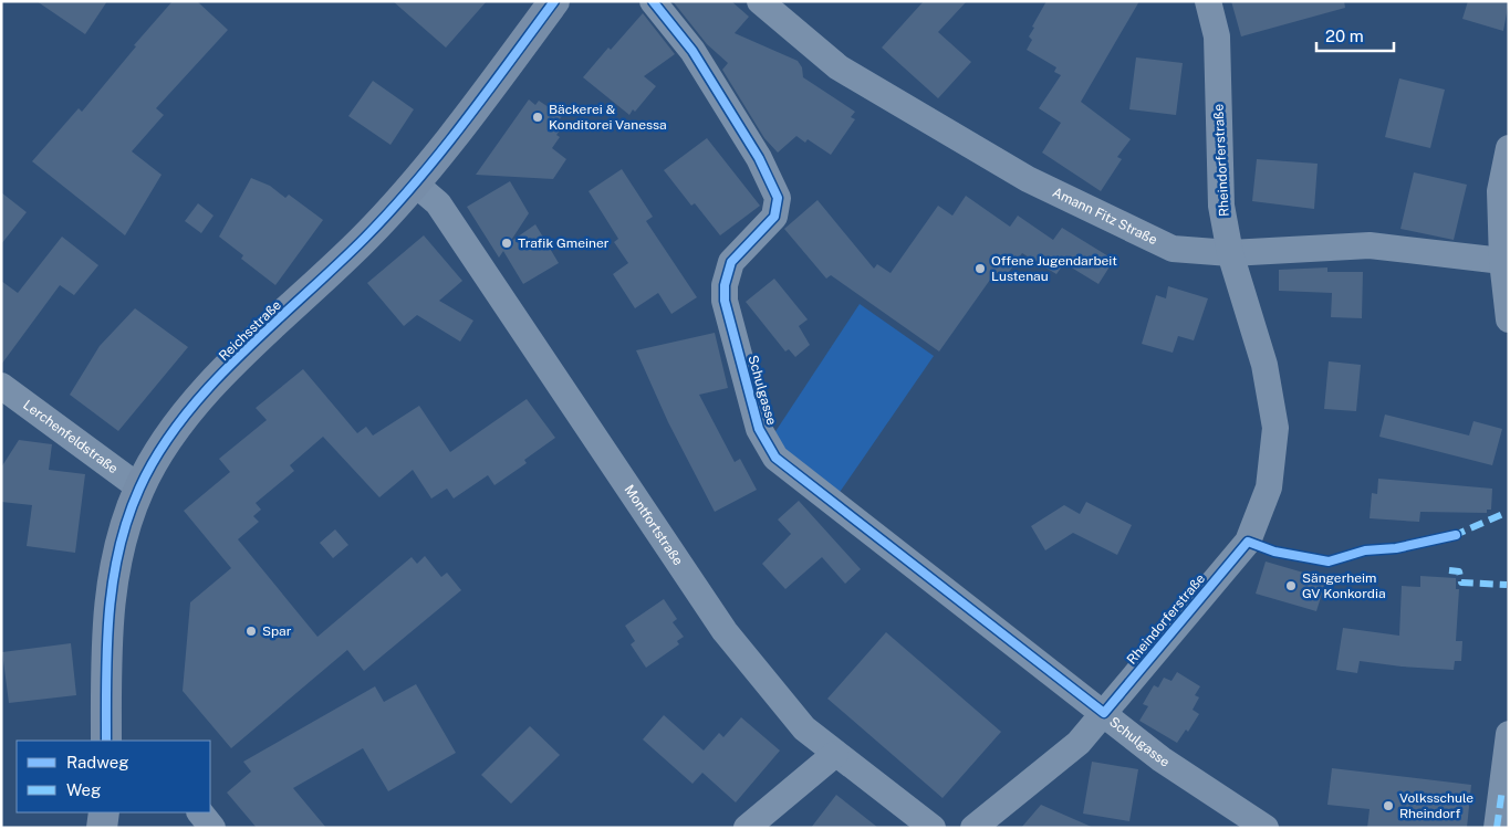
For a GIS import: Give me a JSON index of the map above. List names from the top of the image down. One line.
{"streets":{"main road":["Reichsstraße"],"street":["Rheindorferstraße","Amann Fitz Straße","Schulgasse","Lerchenfeldstraße","Montfortstraße"]},"crossings":[["Rheindorferstraße","Amann Fitz Straße"],["Rheindorferstraße","Schulgasse"],["Reichsstraße","Lerchenfeldstraße"],["Reichsstraße","Montfortstraße"]],"places":["Bäckerei & Konditorei Vanessa","Trafik Gmeiner","Offene Jugendarbeit Lustenau","Sängerheim GV Konkordia","Spar","Volksschule Rheindorf"],"legend":["Radweg","Weg"],"scale_bar":"20 m"}
